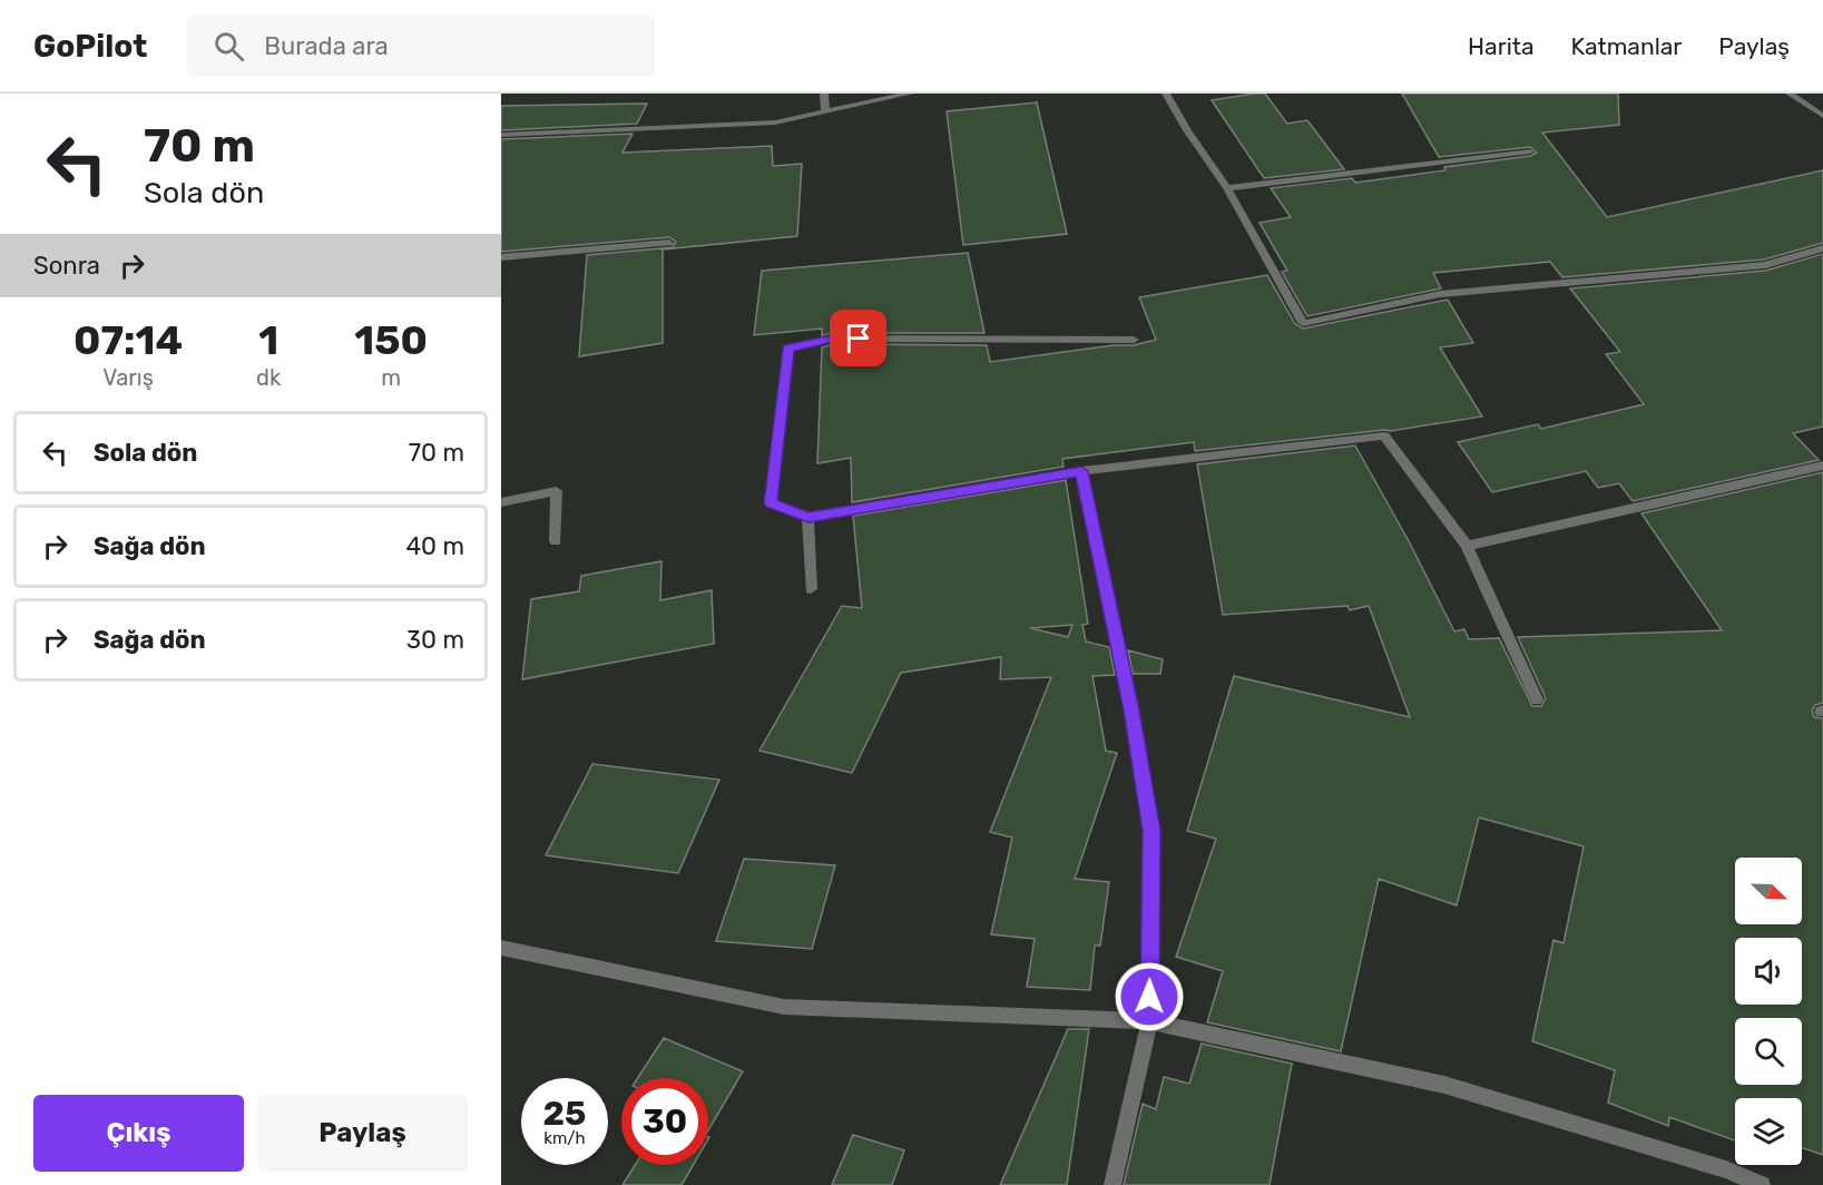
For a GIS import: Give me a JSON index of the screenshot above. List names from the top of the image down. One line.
{"north":"bottom right","page":{"header":"GoPilot","search":"Burada ara","nav":["Harita","Katmanlar","Paylaş"],"turn":["70 m","Sola dön"],"then":"Sonra","eta":["07:14","Varış","1","dk","150","m"],"list":[{"name":"Sola dön","value":"70 m"},{"name":"Sağa dön","value":"40 m"},{"name":"Sağa dön","value":"30 m"}],"speed":"25 km/h","limit":"30","buttons":["Çıkış","Paylaş"]}}
